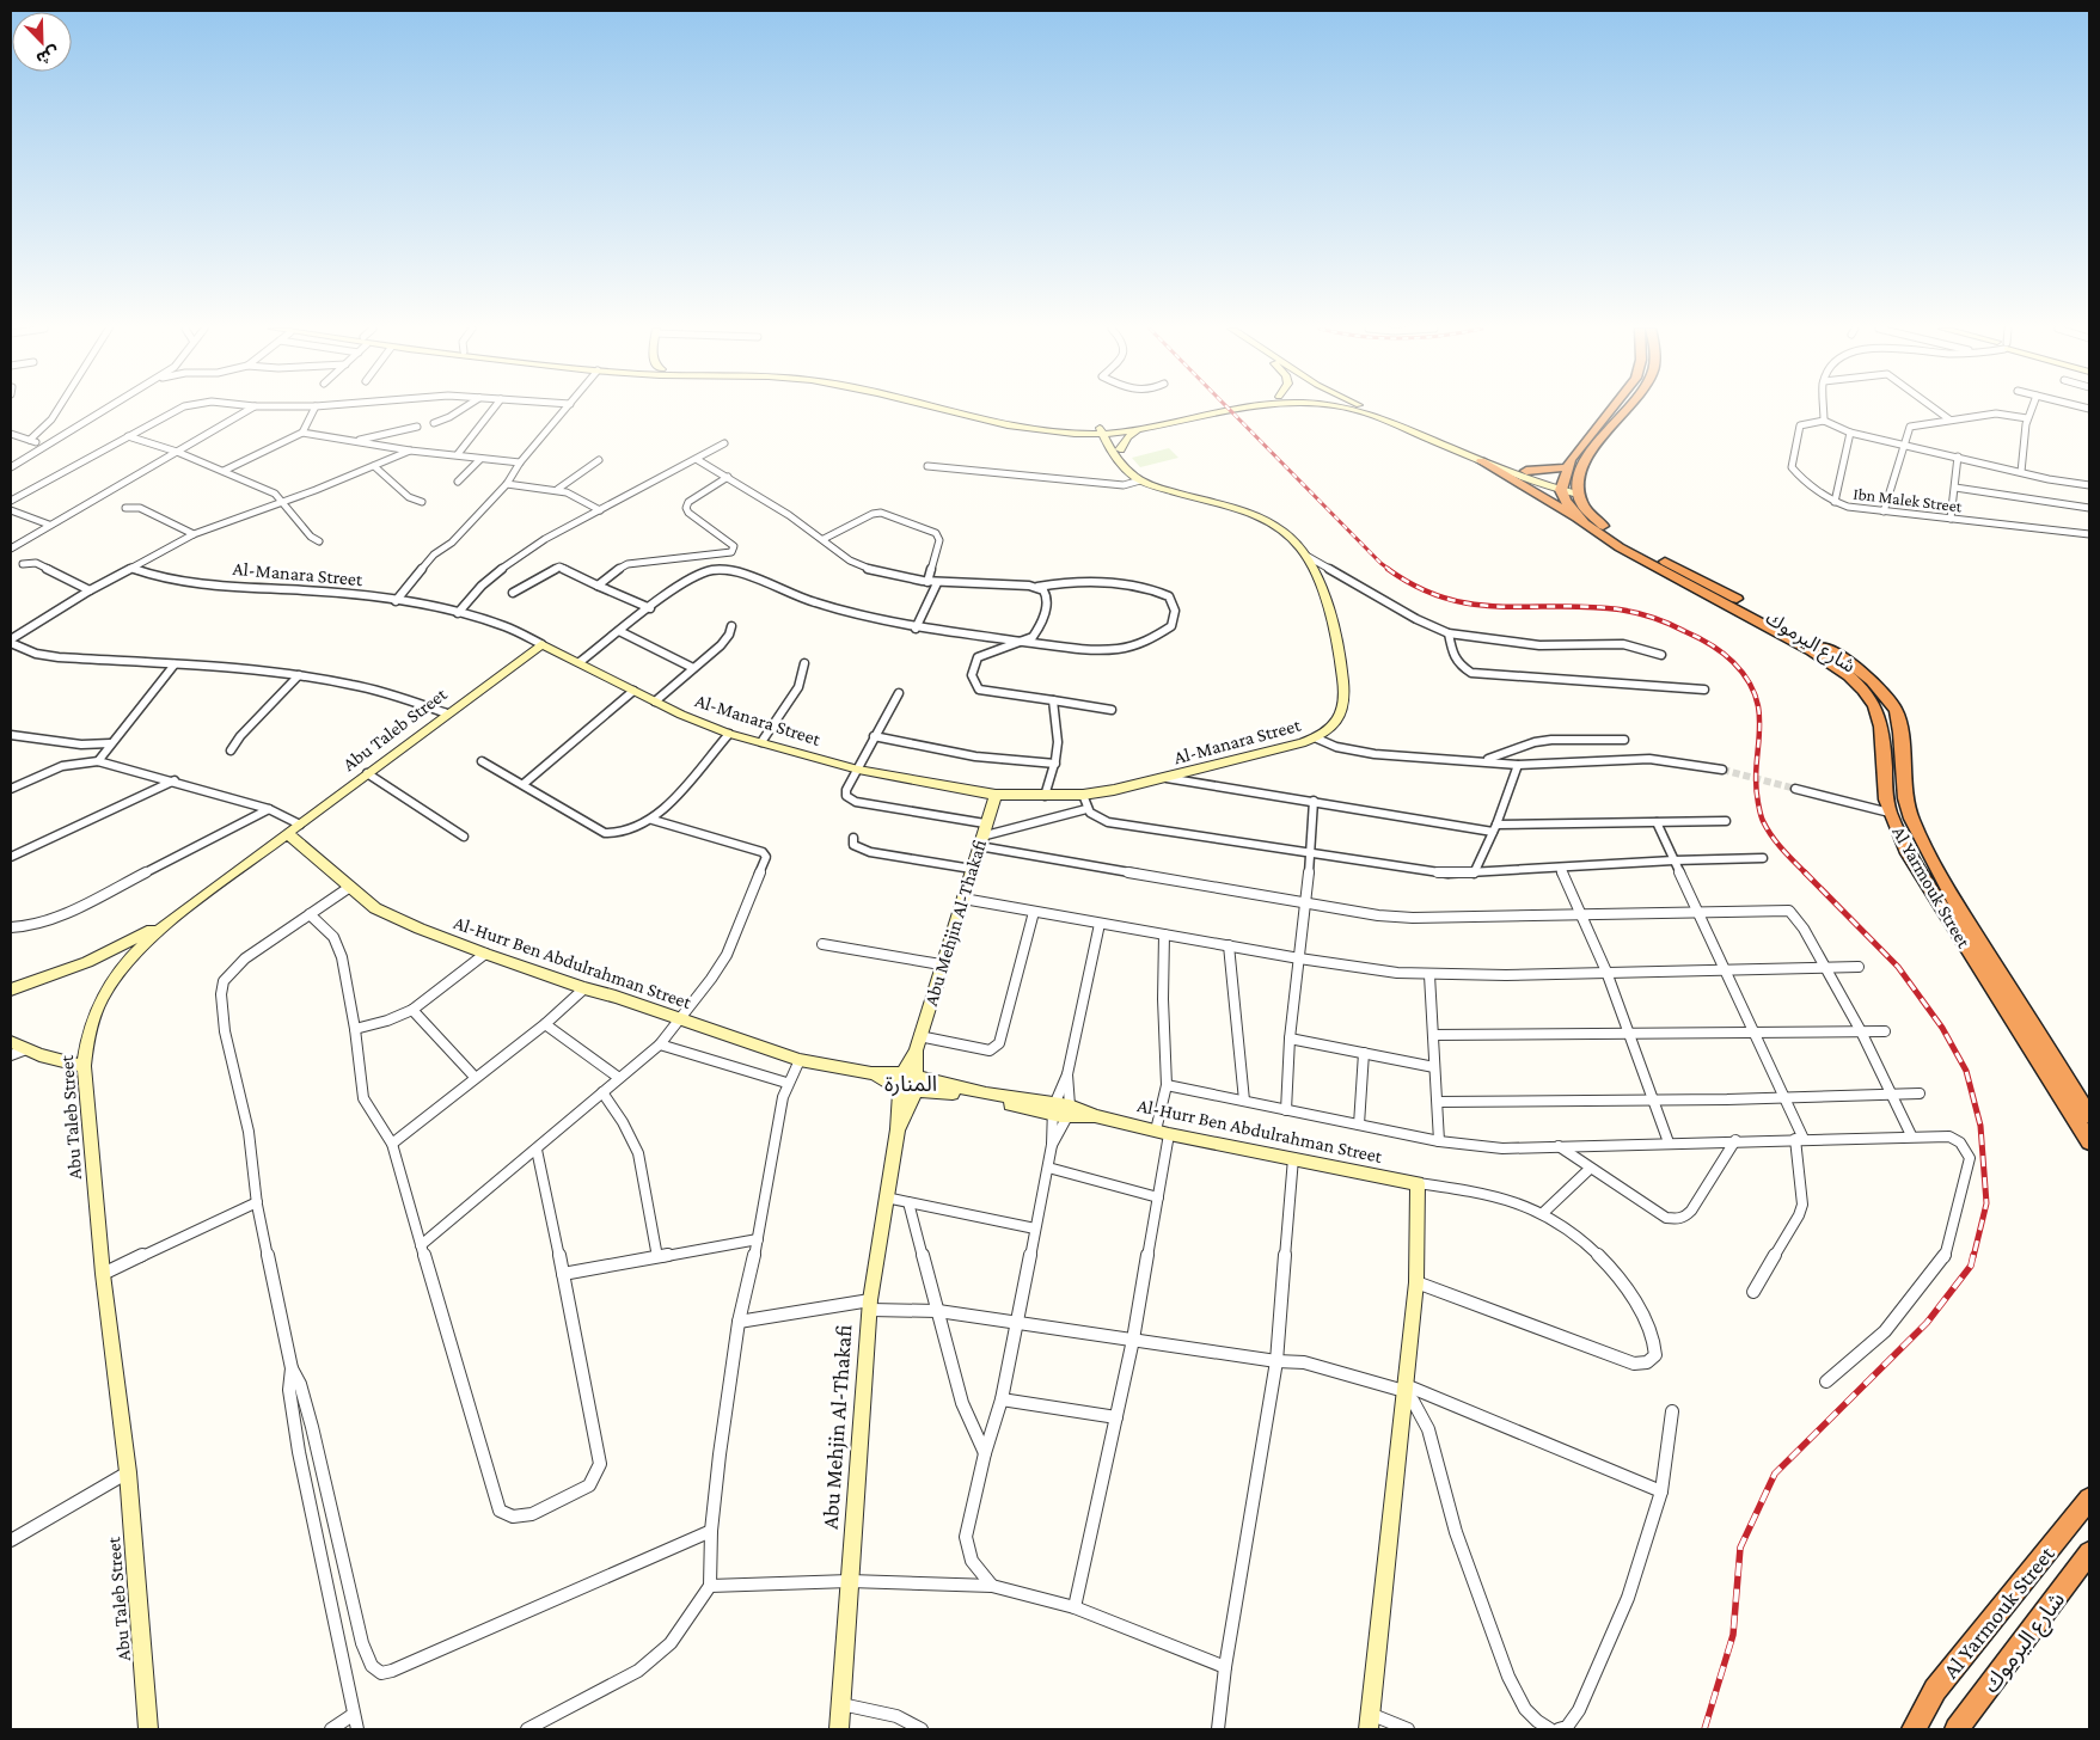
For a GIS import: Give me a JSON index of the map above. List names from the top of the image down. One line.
{"streets":{"highway":["شارع اليرموك","Al Yarmouk Street"],"street":["Ibn Malek Street","Al-Manara Street","Abu Taleb Street","Abu Mehjin Al-Thakafi","Al-Hurr Ben Abdulrahman Street"]},"crossings":[["Al-Manara Street","Abu Taleb Street"],["Al-Manara Street","Abu Mehjin Al-Thakafi"],["Abu Taleb Street","Al-Hurr Ben Abdulrahman Street"],["Abu Mehjin Al-Thakafi","Al-Hurr Ben Abdulrahman Street"]],"districts":["المنارة"],"north":"bottom right"}
